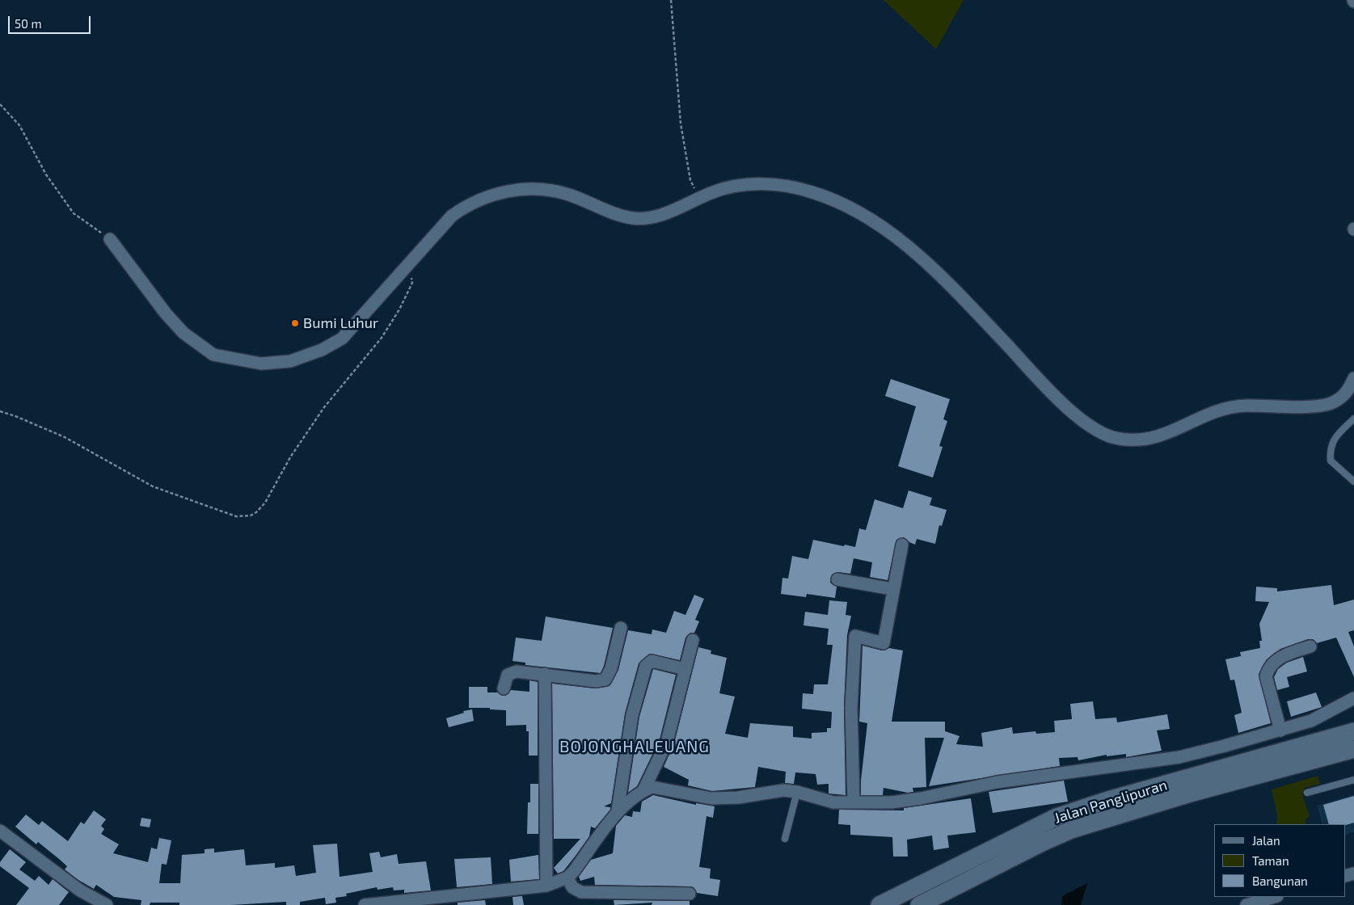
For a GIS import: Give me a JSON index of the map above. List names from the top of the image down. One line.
{"streets":{"main road":["Jalan Panglipuran"]},"districts":["BOJONGHALEUANG"],"places":["Bumi Luhur"],"legend":["Jalan","Taman","Bangunan"],"scale_bar":"50 m"}
